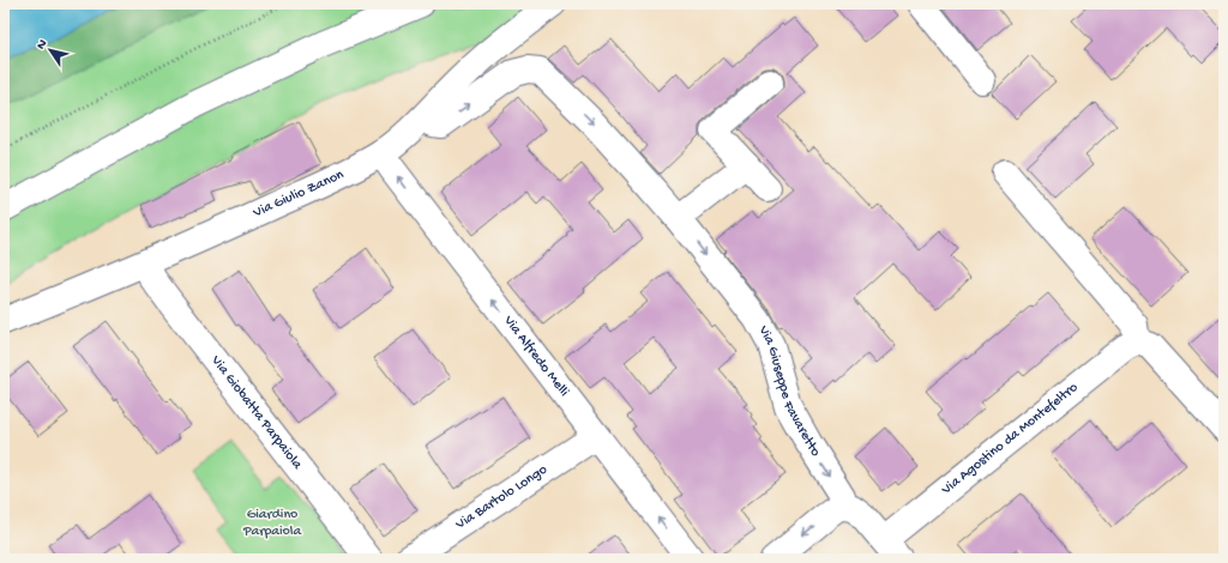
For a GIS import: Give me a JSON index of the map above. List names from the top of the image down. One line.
{"streets":{"street":["Via Giulio Zanon","Via Alfredo Melli","Via Giuseppe Favaretto","Via Giobatta Parpaiola","Via Agostino da Montefeltro","Via Bartolo Longo"]},"crossings":[["Via Giulio Zanon","Via Alfredo Melli"],["Via Giulio Zanon","Via Giuseppe Favaretto"],["Via Giulio Zanon","Via Giobatta Parpaiola"],["Via Alfredo Melli","Via Bartolo Longo"]],"one_way":["Via Alfredo Melli","Via Giuseppe Favaretto"],"parks":["Giardino Parpaiola"],"north":"top left"}
